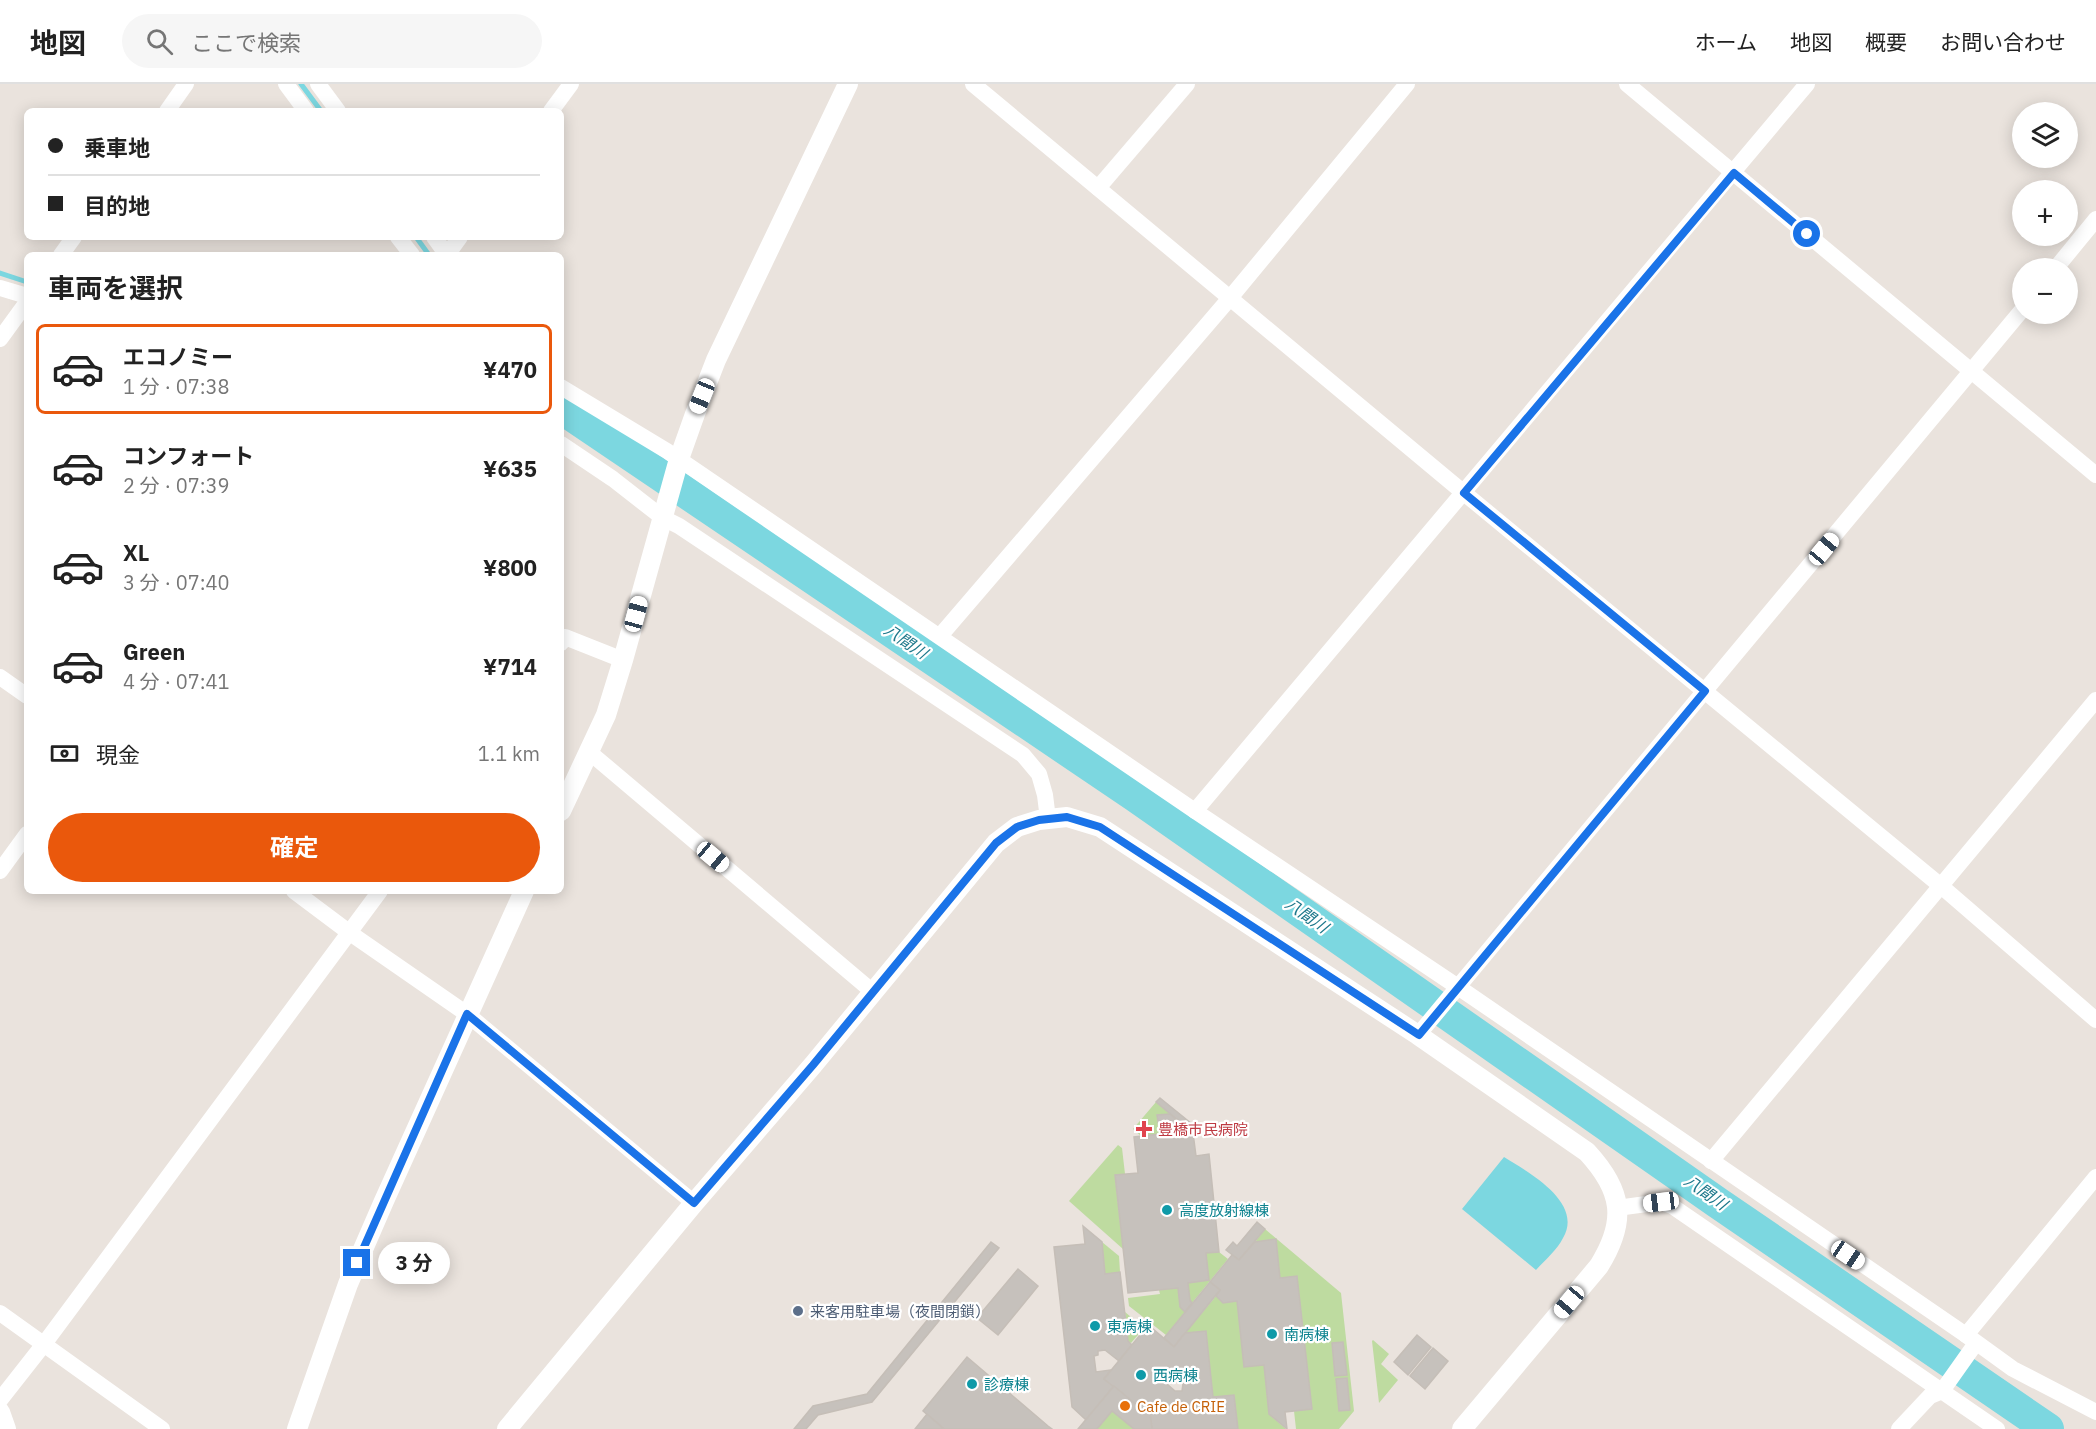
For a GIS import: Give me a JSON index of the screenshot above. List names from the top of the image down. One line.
{"water":["八間川"],"places":{"health":["豊橋市民病院"],"other":["高度放射線棟","来客用駐車場（夜間閉鎖）","東病棟","南病棟","西病棟","診療棟","Cafe de CRIE"]},"page":{"header":"地図","search":"ここで検索","nav":["ホーム","地図","概要","お問い合わせ"],"map_buttons":["+","−"],"banner":["乗車地","目的地"],"heading":"車両を選択","list":[{"name":"エコノミー","note":"1 分 · 07:38","value":"¥470"},{"name":"コンフォート","note":"2 分 · 07:39","value":"¥635"},{"name":"XL","note":"3 分 · 07:40","value":"¥800"},{"name":"Green","note":"4 分 · 07:41","value":"¥714"}],"pay":["現金","1.1 km"],"buttons":"確定","bubble":"3 分"}}
